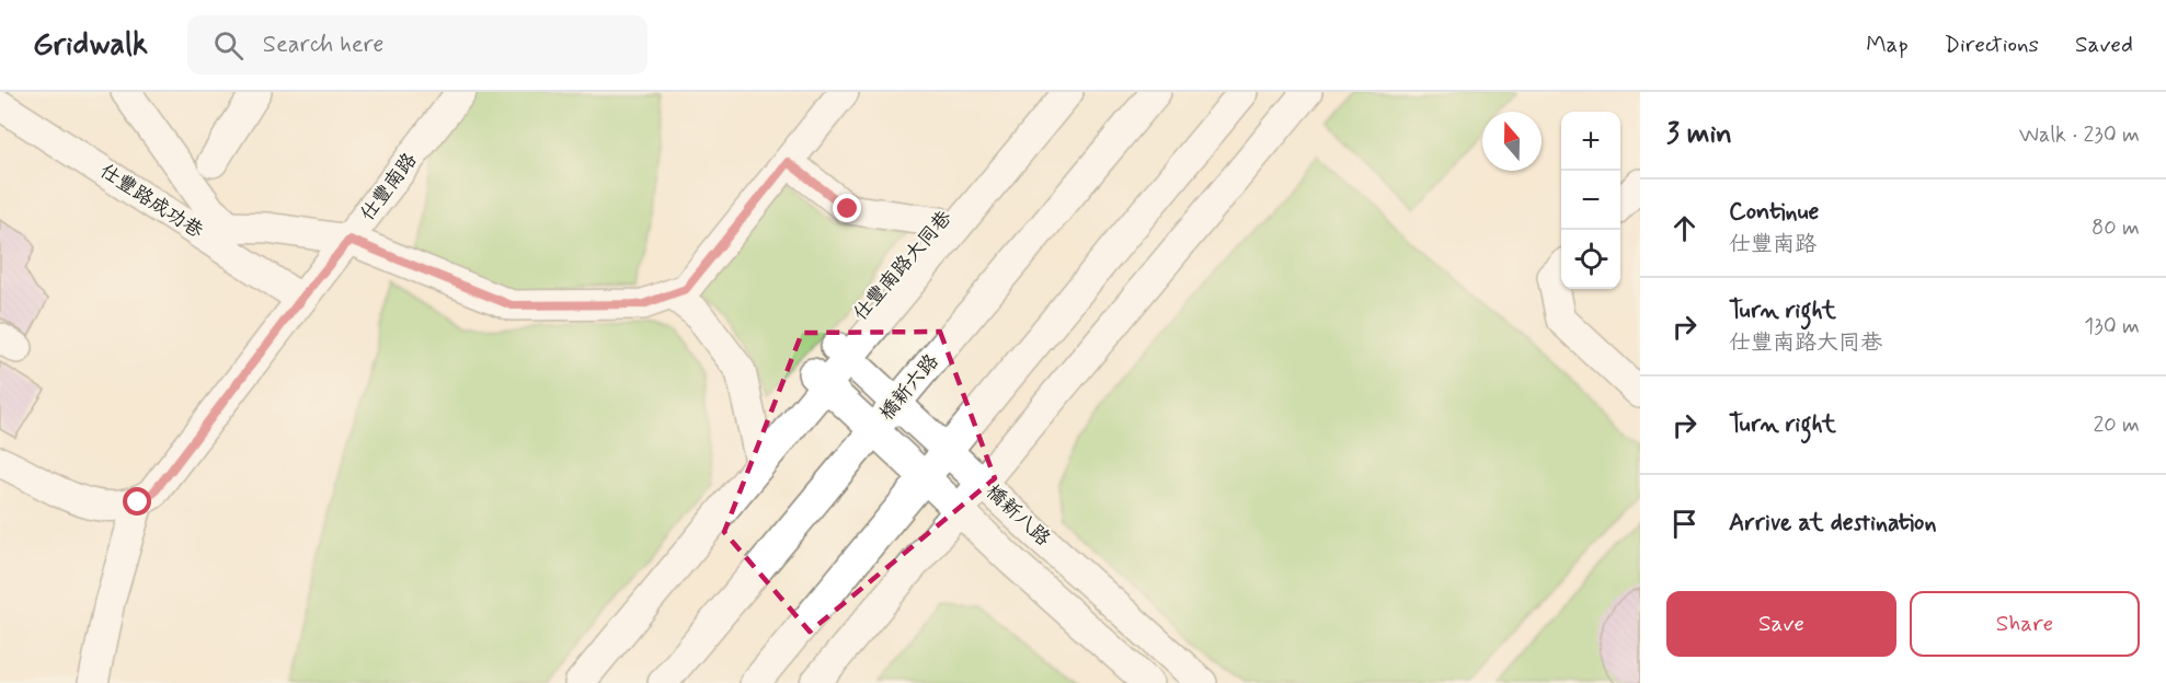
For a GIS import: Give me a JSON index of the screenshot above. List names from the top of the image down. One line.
{"streets":{"street":["仕豐南路","仕豐路成功巷","仕豐南路大同巷","橋新六路","橋新八路"]},"crossings":[["仕豐南路","仕豐路成功巷"],["仕豐南路大同巷","橋新八路"],["橋新六路","橋新八路"]],"north":"top","page":{"header":"Gridwalk","search":"Search here","nav":["Map","Directions","Saved"],"heading":["3 min","Walk · 230 m"],"map_buttons":["+","−"],"list":[["Continue","仕豐南路","80 m"],["Turn right","仕豐南路大同巷","130 m"],["Turn right","20 m"],"Arrive at destination"],"buttons":["Save","Share"]}}
